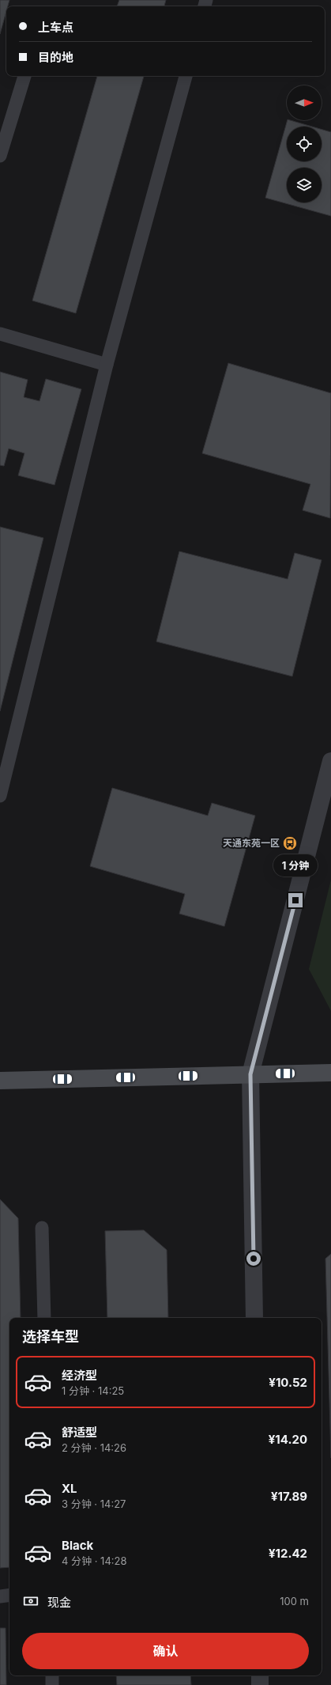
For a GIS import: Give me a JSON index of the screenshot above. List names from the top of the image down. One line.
{"places":{"bus stop":["天通东苑一区"]},"north":"right","page":{"banner":["上车点","目的地"],"bubble":"1 分钟","heading":"选择车型","list":[{"name":"经济型","note":"1 分钟 · 14:25","value":"¥10.52"},{"name":"舒适型","note":"2 分钟 · 14:26","value":"¥14.20"},{"name":"XL","note":"3 分钟 · 14:27","value":"¥17.89"},{"name":"Black","note":"4 分钟 · 14:28","value":"¥12.42"}],"pay":["现金","100 m"],"buttons":"确认"}}
